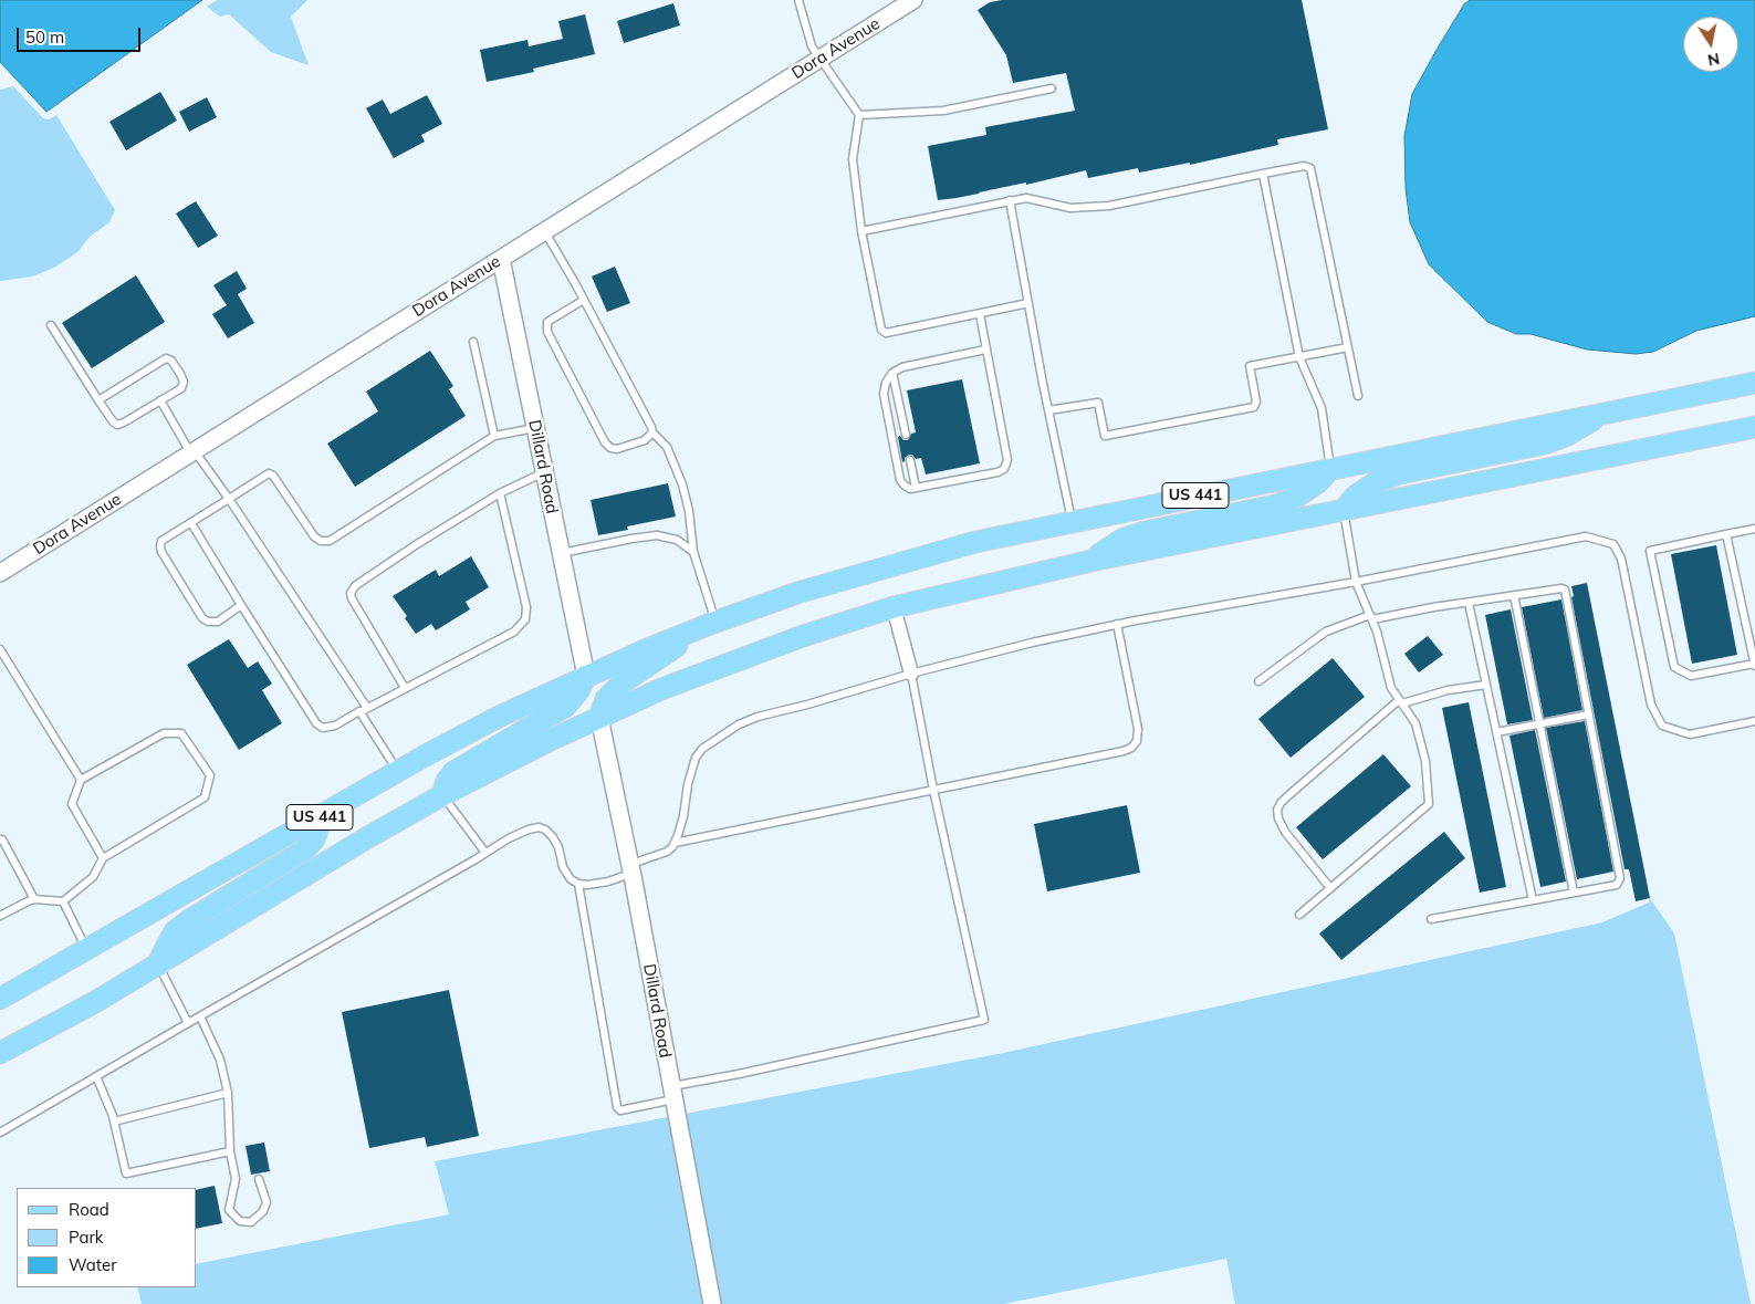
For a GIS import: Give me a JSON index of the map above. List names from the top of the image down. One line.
{"streets":{"main road":["US 441"],"street":["Dora Avenue","Dillard Road"]},"crossings":[["Dora Avenue","Dillard Road"],["Dillard Road","US 441"]],"legend":["Road","Park","Water"],"scale_bar":"50 m","north":"bottom"}
